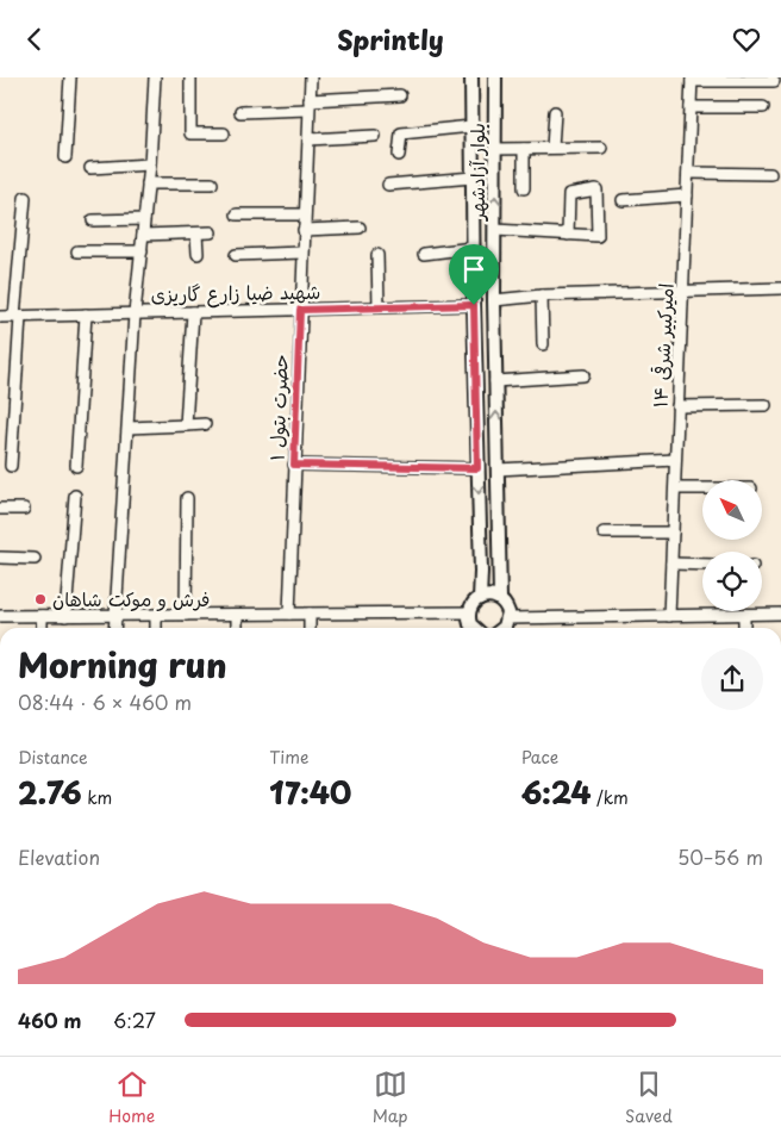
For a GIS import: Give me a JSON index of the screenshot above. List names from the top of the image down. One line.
{"streets":{"main road":["بلوار آزادشهر"],"street":["شهید ضیا زارع گاریزی","۱۴ امیرکبیر شرقی","حضرت بتول ۱"]},"crossings":[["شهید ضیا زارع گاریزی","حضرت بتول ۱"]],"places":["فرش و موکت شاهان"],"north":"top left","page":{"header":"Sprintly","heading":["Morning run","08:44 · 6 × 460 m"],"stats":[["Distance","2.76 km"],["Time","17:40"],["Pace","6:24 /km"]],"chart":["Elevation","50–56 m"],"list":[{"name":"460 m","note":"6:27"}],"tabs":["Home","Map","Saved"]}}
